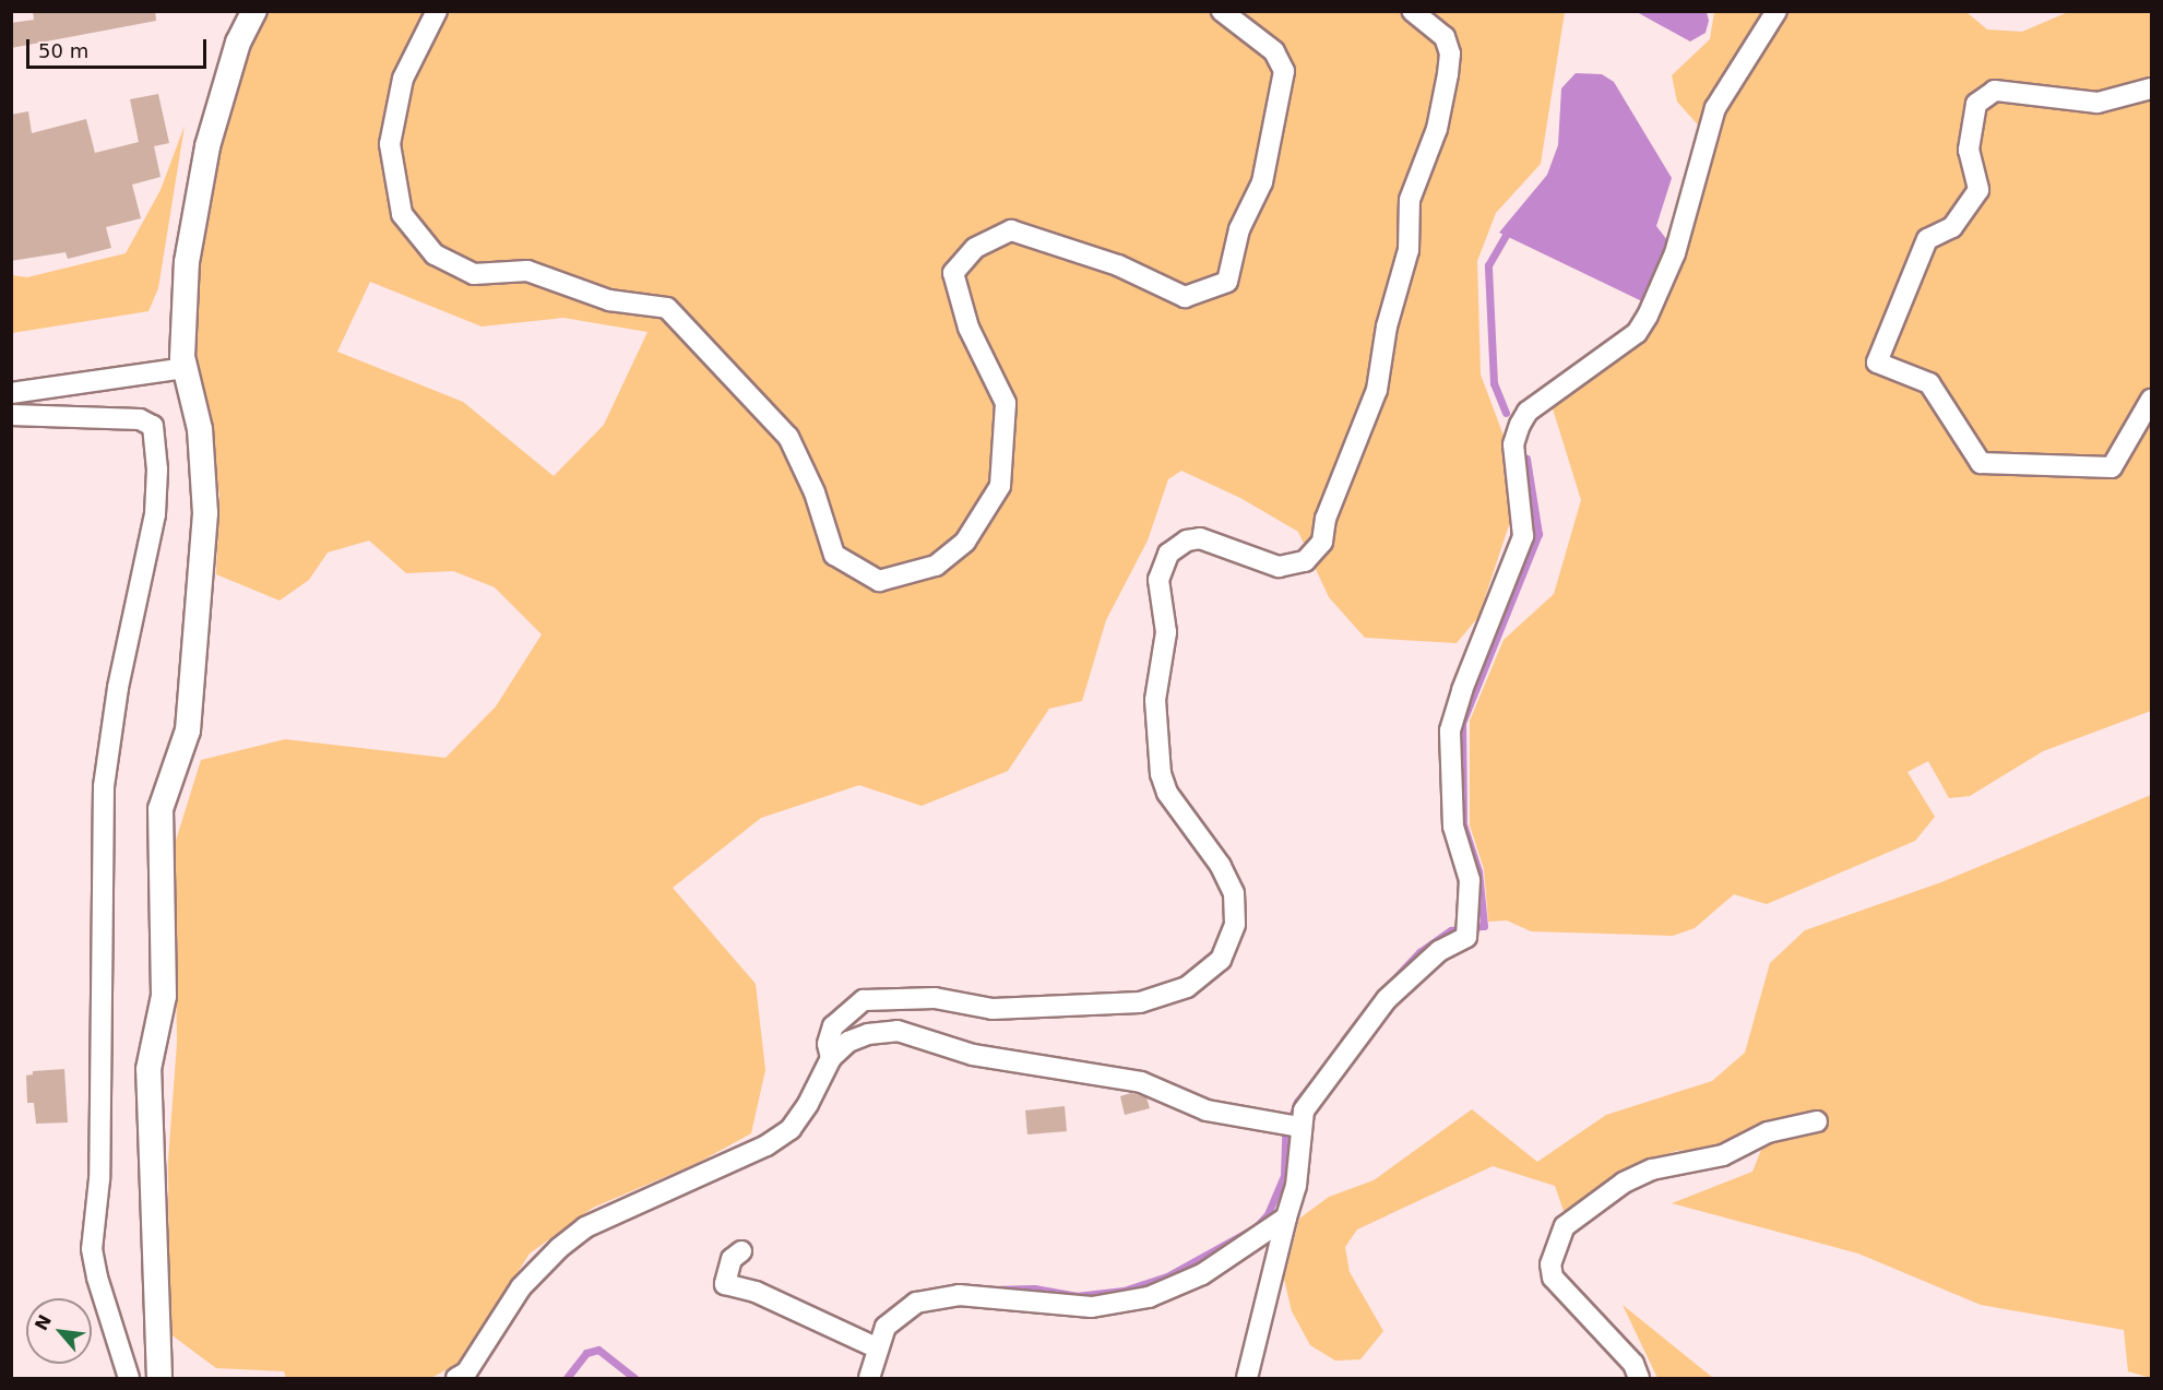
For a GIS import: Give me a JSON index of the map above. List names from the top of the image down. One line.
{"scale_bar":"50 m","north":"top left"}
